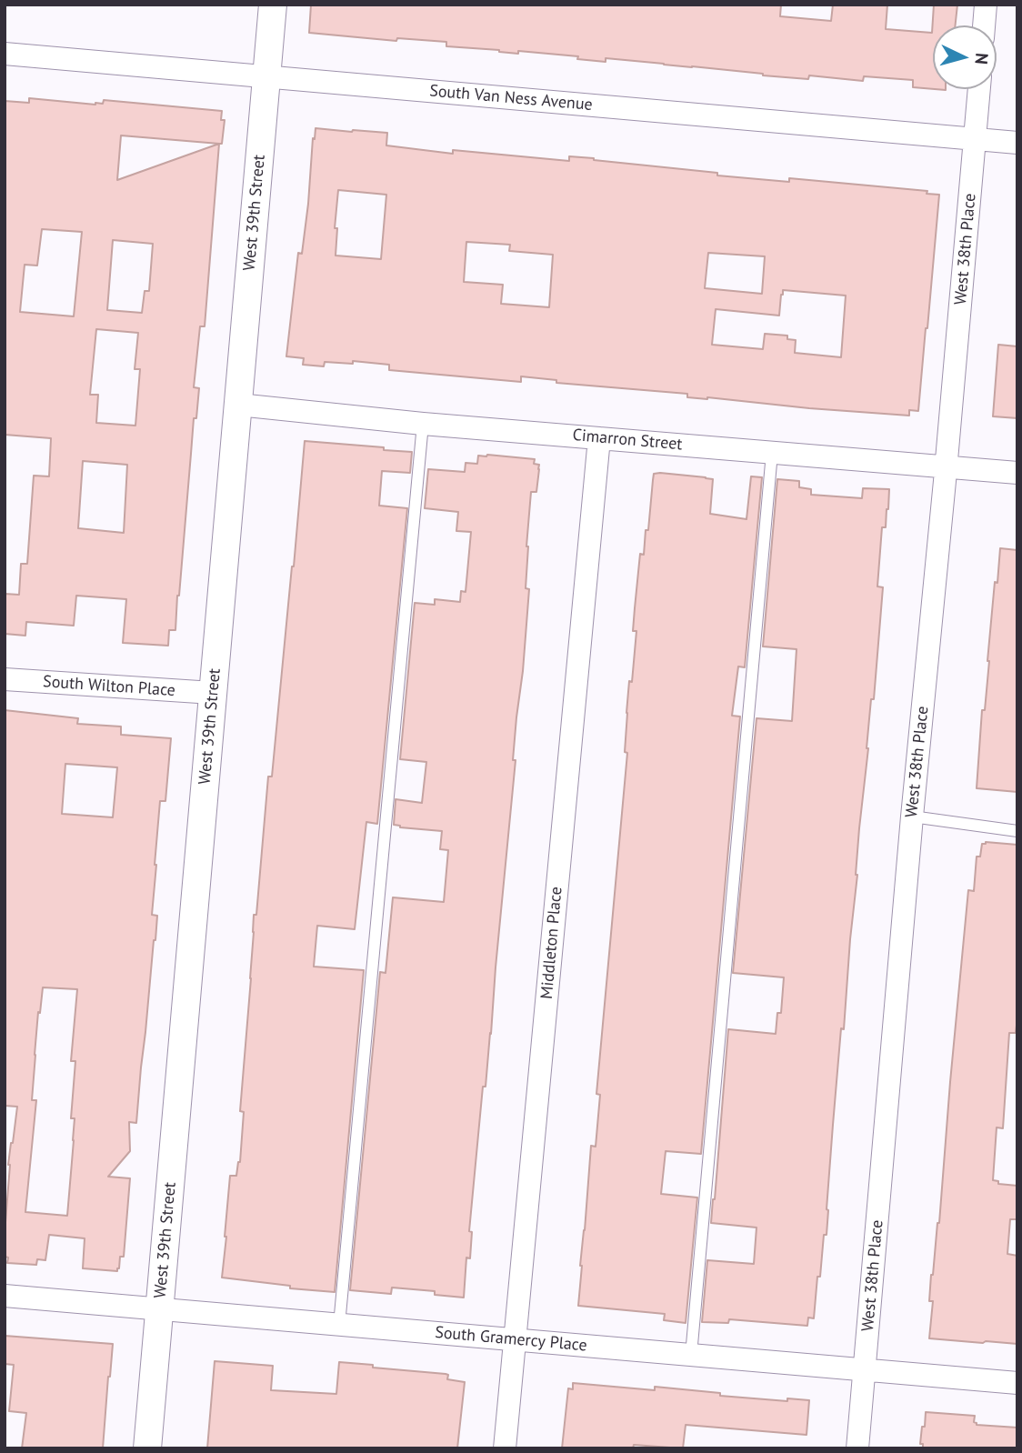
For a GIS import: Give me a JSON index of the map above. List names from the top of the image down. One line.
{"streets":{"street":["South Van Ness Avenue","West 39th Street","West 38th Place","Cimarron Street","South Wilton Place","Middleton Place","South Gramercy Place"]},"crossings":[["South Van Ness Avenue","West 39th Street"],["South Van Ness Avenue","West 38th Place"],["West 39th Street","Cimarron Street"],["West 39th Street","South Wilton Place"],["West 39th Street","South Gramercy Place"],["West 38th Place","Cimarron Street"],["West 38th Place","South Gramercy Place"],["Cimarron Street","Middleton Place"],["Middleton Place","South Gramercy Place"]],"north":"right"}
